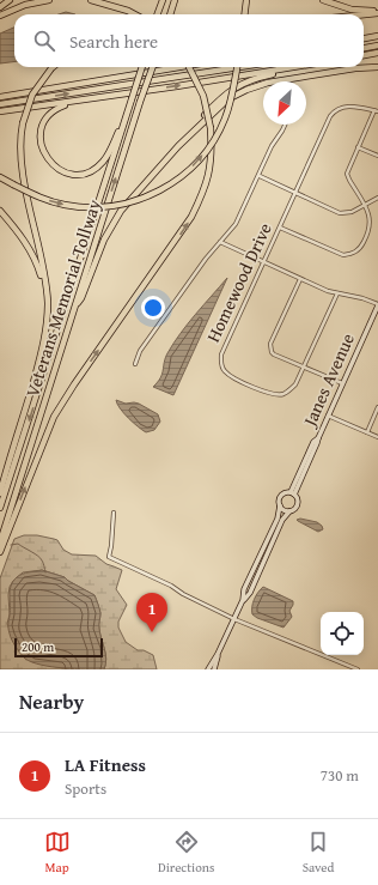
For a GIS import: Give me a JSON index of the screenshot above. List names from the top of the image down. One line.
{"streets":{"highway":["Veterans Memorial Tollway"],"street":["Homewood Drive","Janes Avenue"]},"scale_bar":"200 m","north":"bottom left","page":{"search":"Search here","pins":"1","scale":"200 m","heading":"Nearby","list":[{"mark":"1","name":"LA Fitness","note":"Sports","value":"730 m"}],"nav":["Map","Directions","Saved"]}}
